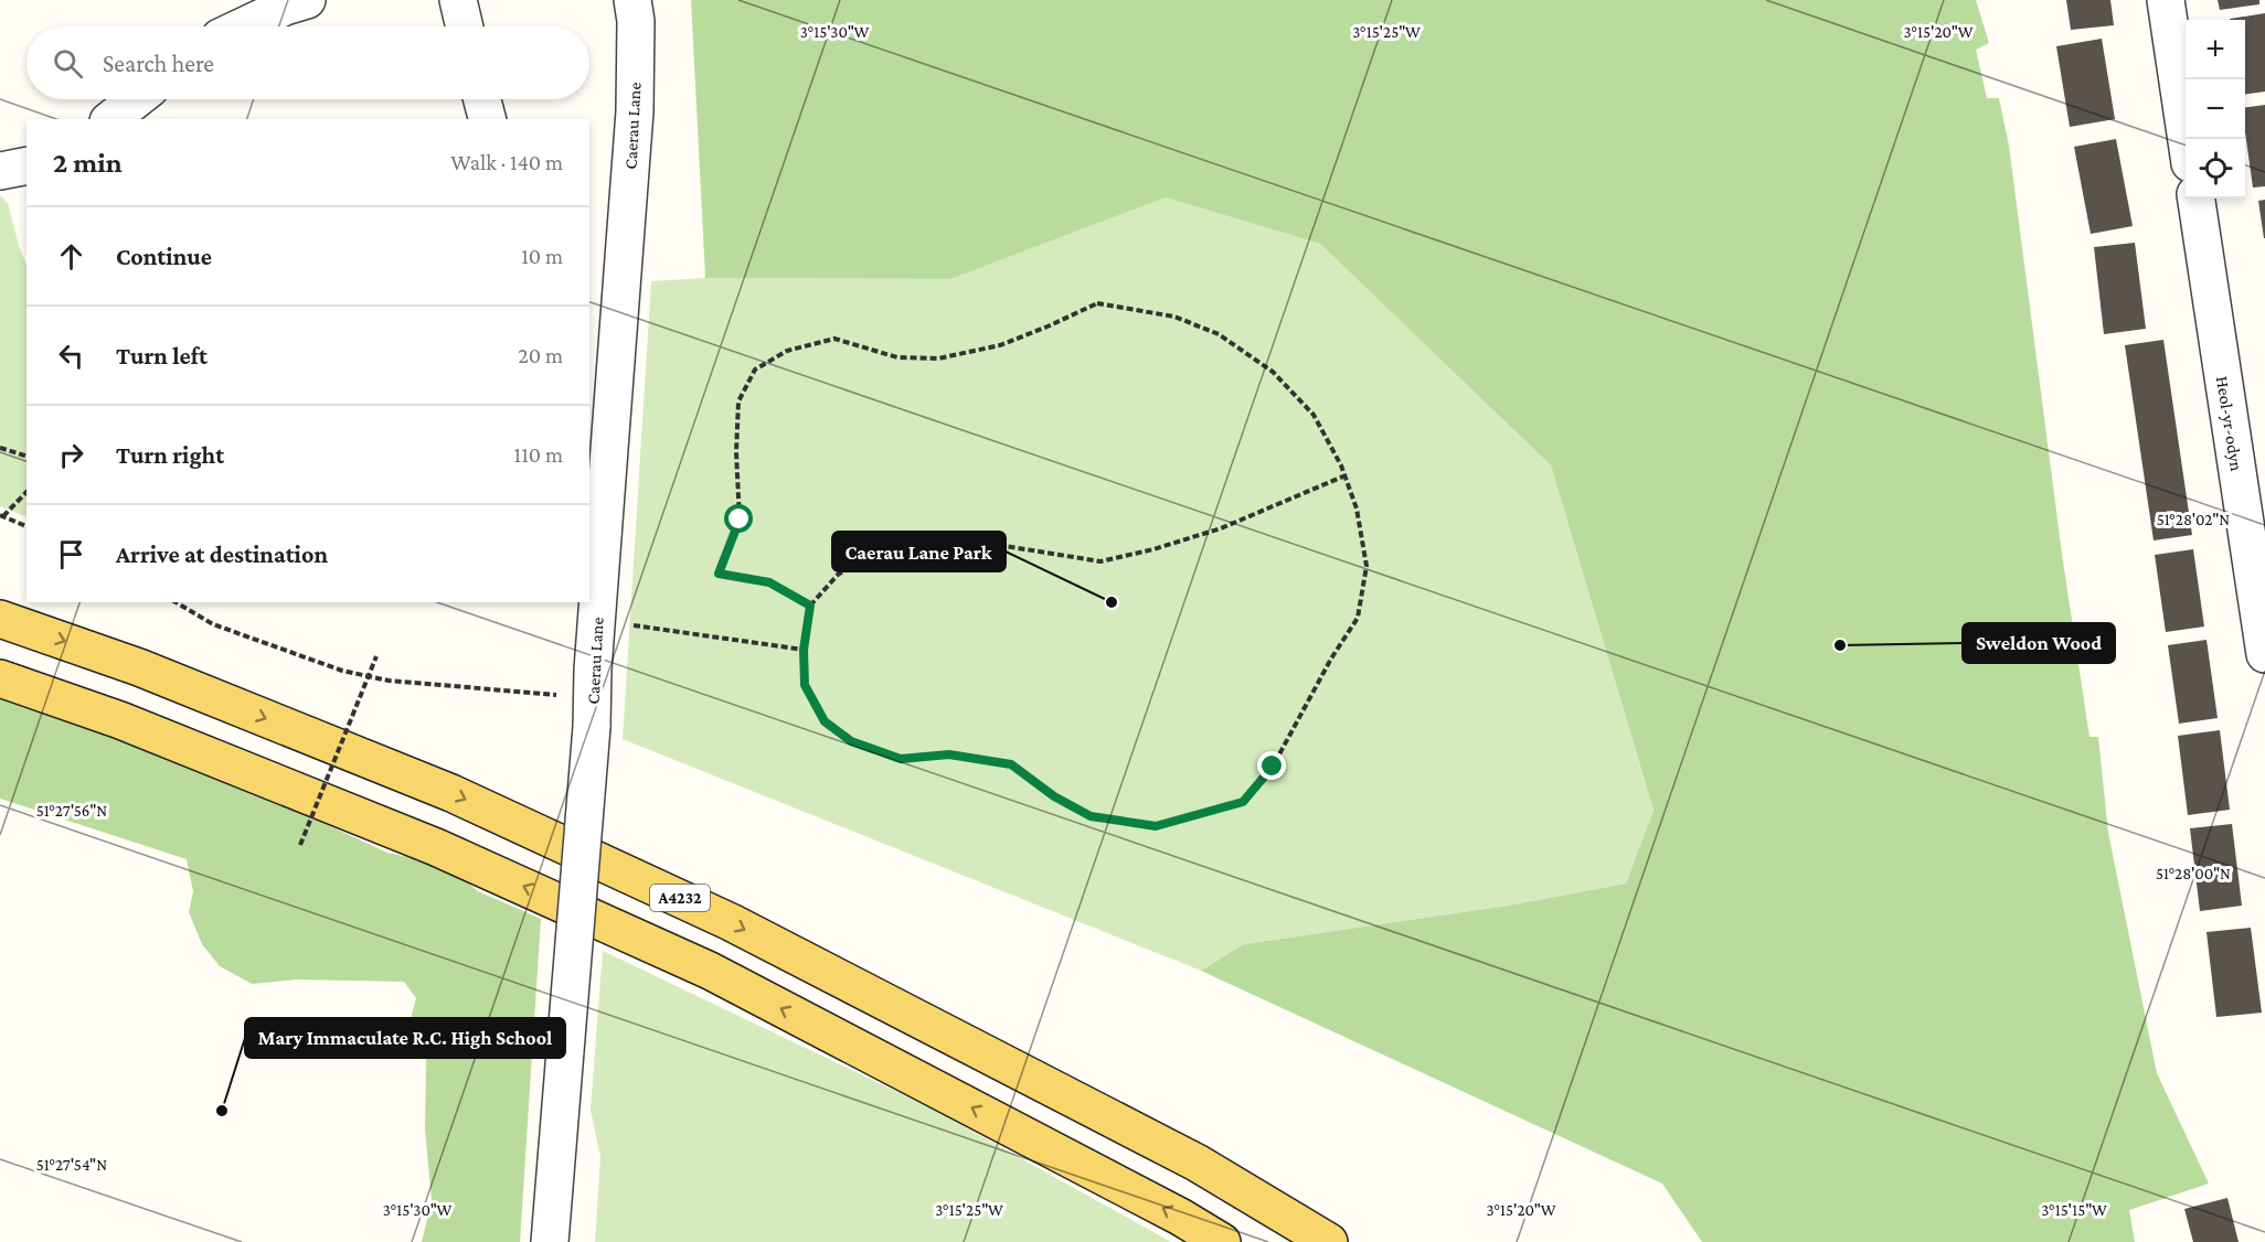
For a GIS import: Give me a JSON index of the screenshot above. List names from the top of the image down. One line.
{"streets":{"main road":["A4232"],"street":["Caerau Lane","Heol-yr-odyn"]},"places":["Caerau Lane Park","Sweldon Wood","Mary Immaculate R.C. High School"],"page":{"map_buttons":["+","−"],"search":"Search here","heading":["2 min","Walk · 140 m"],"list":[["Continue","10 m"],["Turn left","20 m"],["Turn right","110 m"],"Arrive at destination"]},"coordinates":["3°15'30\"W","3°15'25\"W","3°15'20\"W","51°28'02\"N","51°27'56\"N","51°28'00\"N","51°27'54\"N","3°15'15\"W"]}
